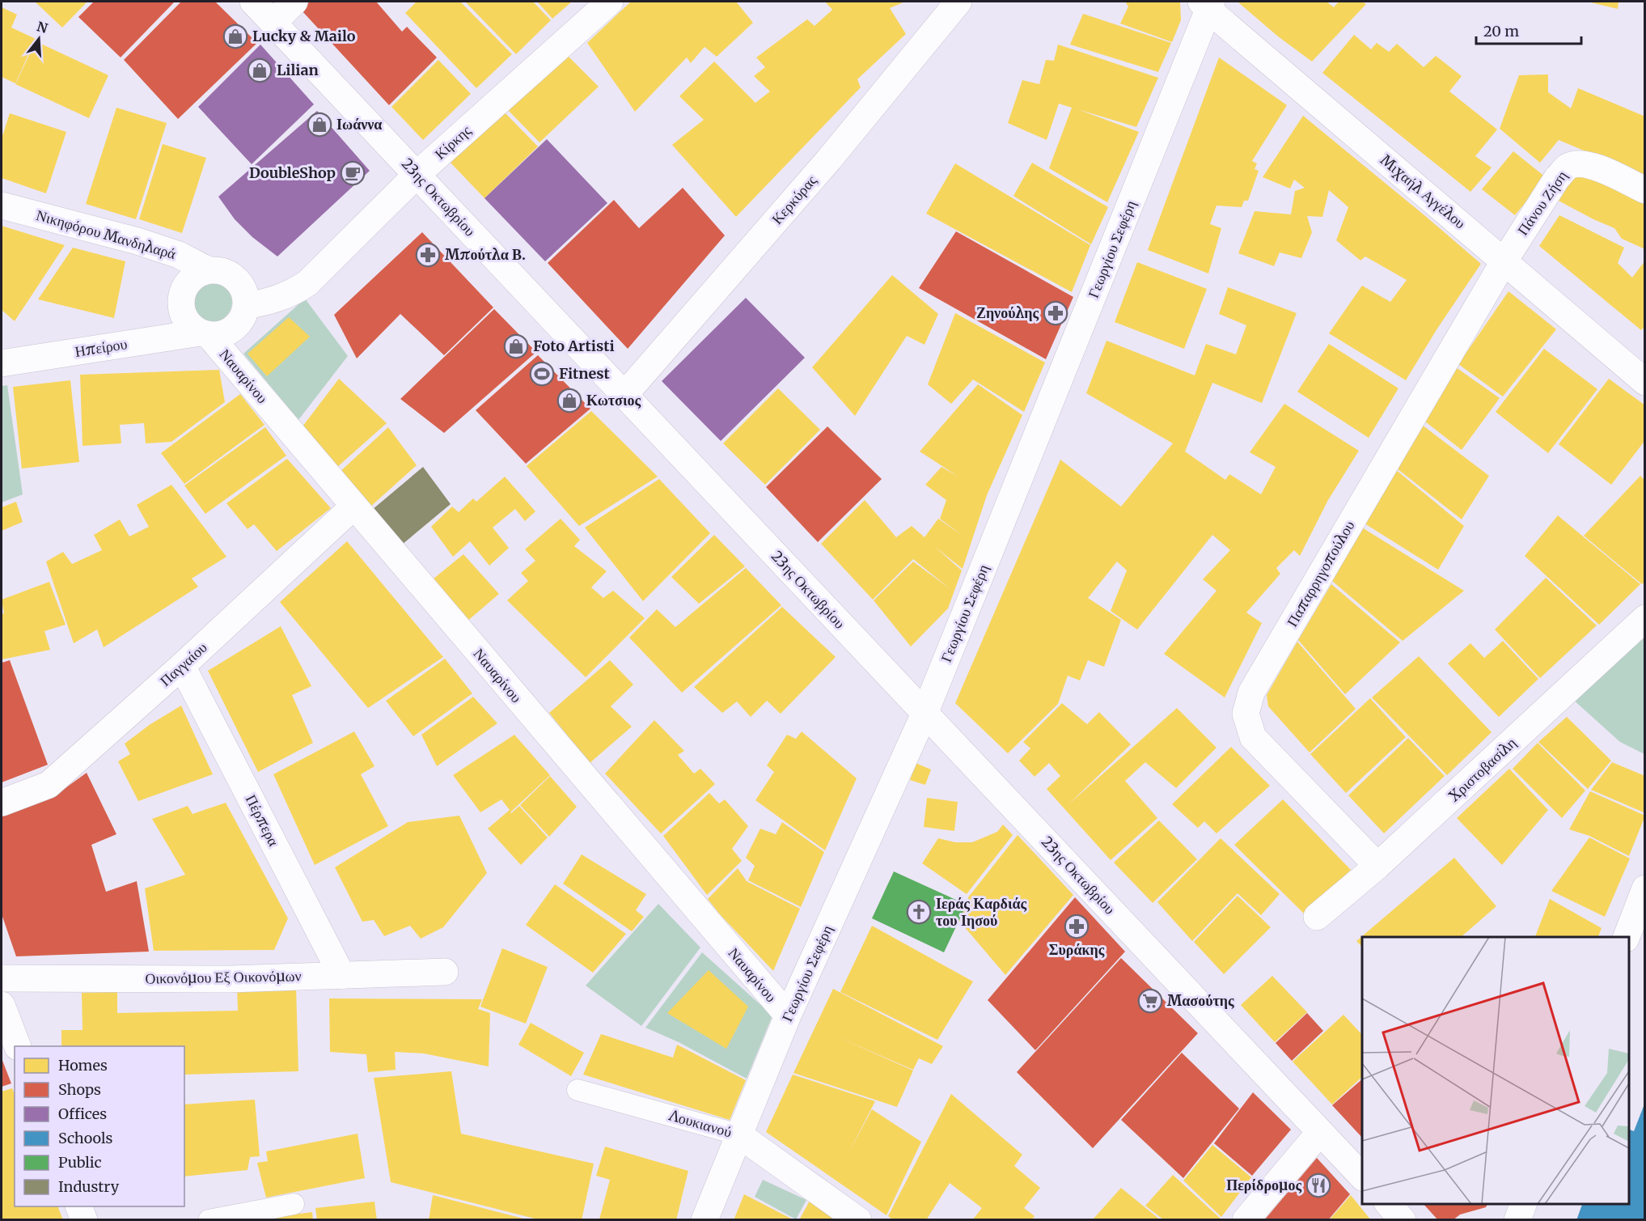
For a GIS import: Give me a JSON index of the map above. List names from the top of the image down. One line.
{"streets":{"street":["Κίρκης","Μιχαήλ Αγγέλου","23ης Οκτωβρίου","Κερκύρας","Πάνου Ζήση","Νικηφόρου Μανδηλαρά","Γεωργίου Σεφέρη","Ηπείρου","Ναυαρίνου","Παπαρρηγοπούλου","Παγγαίου","Χριστοβασίλη","Πέρπερα","Οικονόμου Εξ Οικονόμων","Λουκιανού"]},"crossings":[["Κίρκης","23ης Οκτωβρίου"],["Κίρκης","Νικηφόρου Μανδηλαρά"],["Κίρκης","Ηπείρου"],["Κίρκης","Ναυαρίνου"],["Μιχαήλ Αγγέλου","Πάνου Ζήση"],["Μιχαήλ Αγγέλου","Γεωργίου Σεφέρη"],["Μιχαήλ Αγγέλου","Παπαρρηγοπούλου"],["23ης Οκτωβρίου","Κερκύρας"],["23ης Οκτωβρίου","Γεωργίου Σεφέρη"],["Πάνου Ζήση","Παπαρρηγοπούλου"],["Νικηφόρου Μανδηλαρά","Ηπείρου"],["Νικηφόρου Μανδηλαρά","Ναυαρίνου"],["Γεωργίου Σεφέρη","Ναυαρίνου"],["Γεωργίου Σεφέρη","Λουκιανού"],["Ηπείρου","Ναυαρίνου"],["Ναυαρίνου","Παγγαίου"],["Παπαρρηγοπούλου","Χριστοβασίλη"],["Παγγαίου","Πέρπερα"],["Πέρπερα","Οικονόμου Εξ Οικονόμων"]],"places":{"shop":["Lucky & Mailo","Lilian","Ιωάννα","Foto Artisti","Κωτσιος"],"cafe":["DoubleShop"],"pharmacy":["Μπούτλα Β.","Ζηνούλης","Συράκης"],"sports":["Fitnest"],"church":["Ιεράς Καρδιάς του Ιησού"],"supermarket":["Μασούτης"],"restaurant":["Περίδρομος"]},"legend":["Homes","Shops","Offices","Schools","Public","Industry"],"scale_bar":"20 m","north":"top"}
